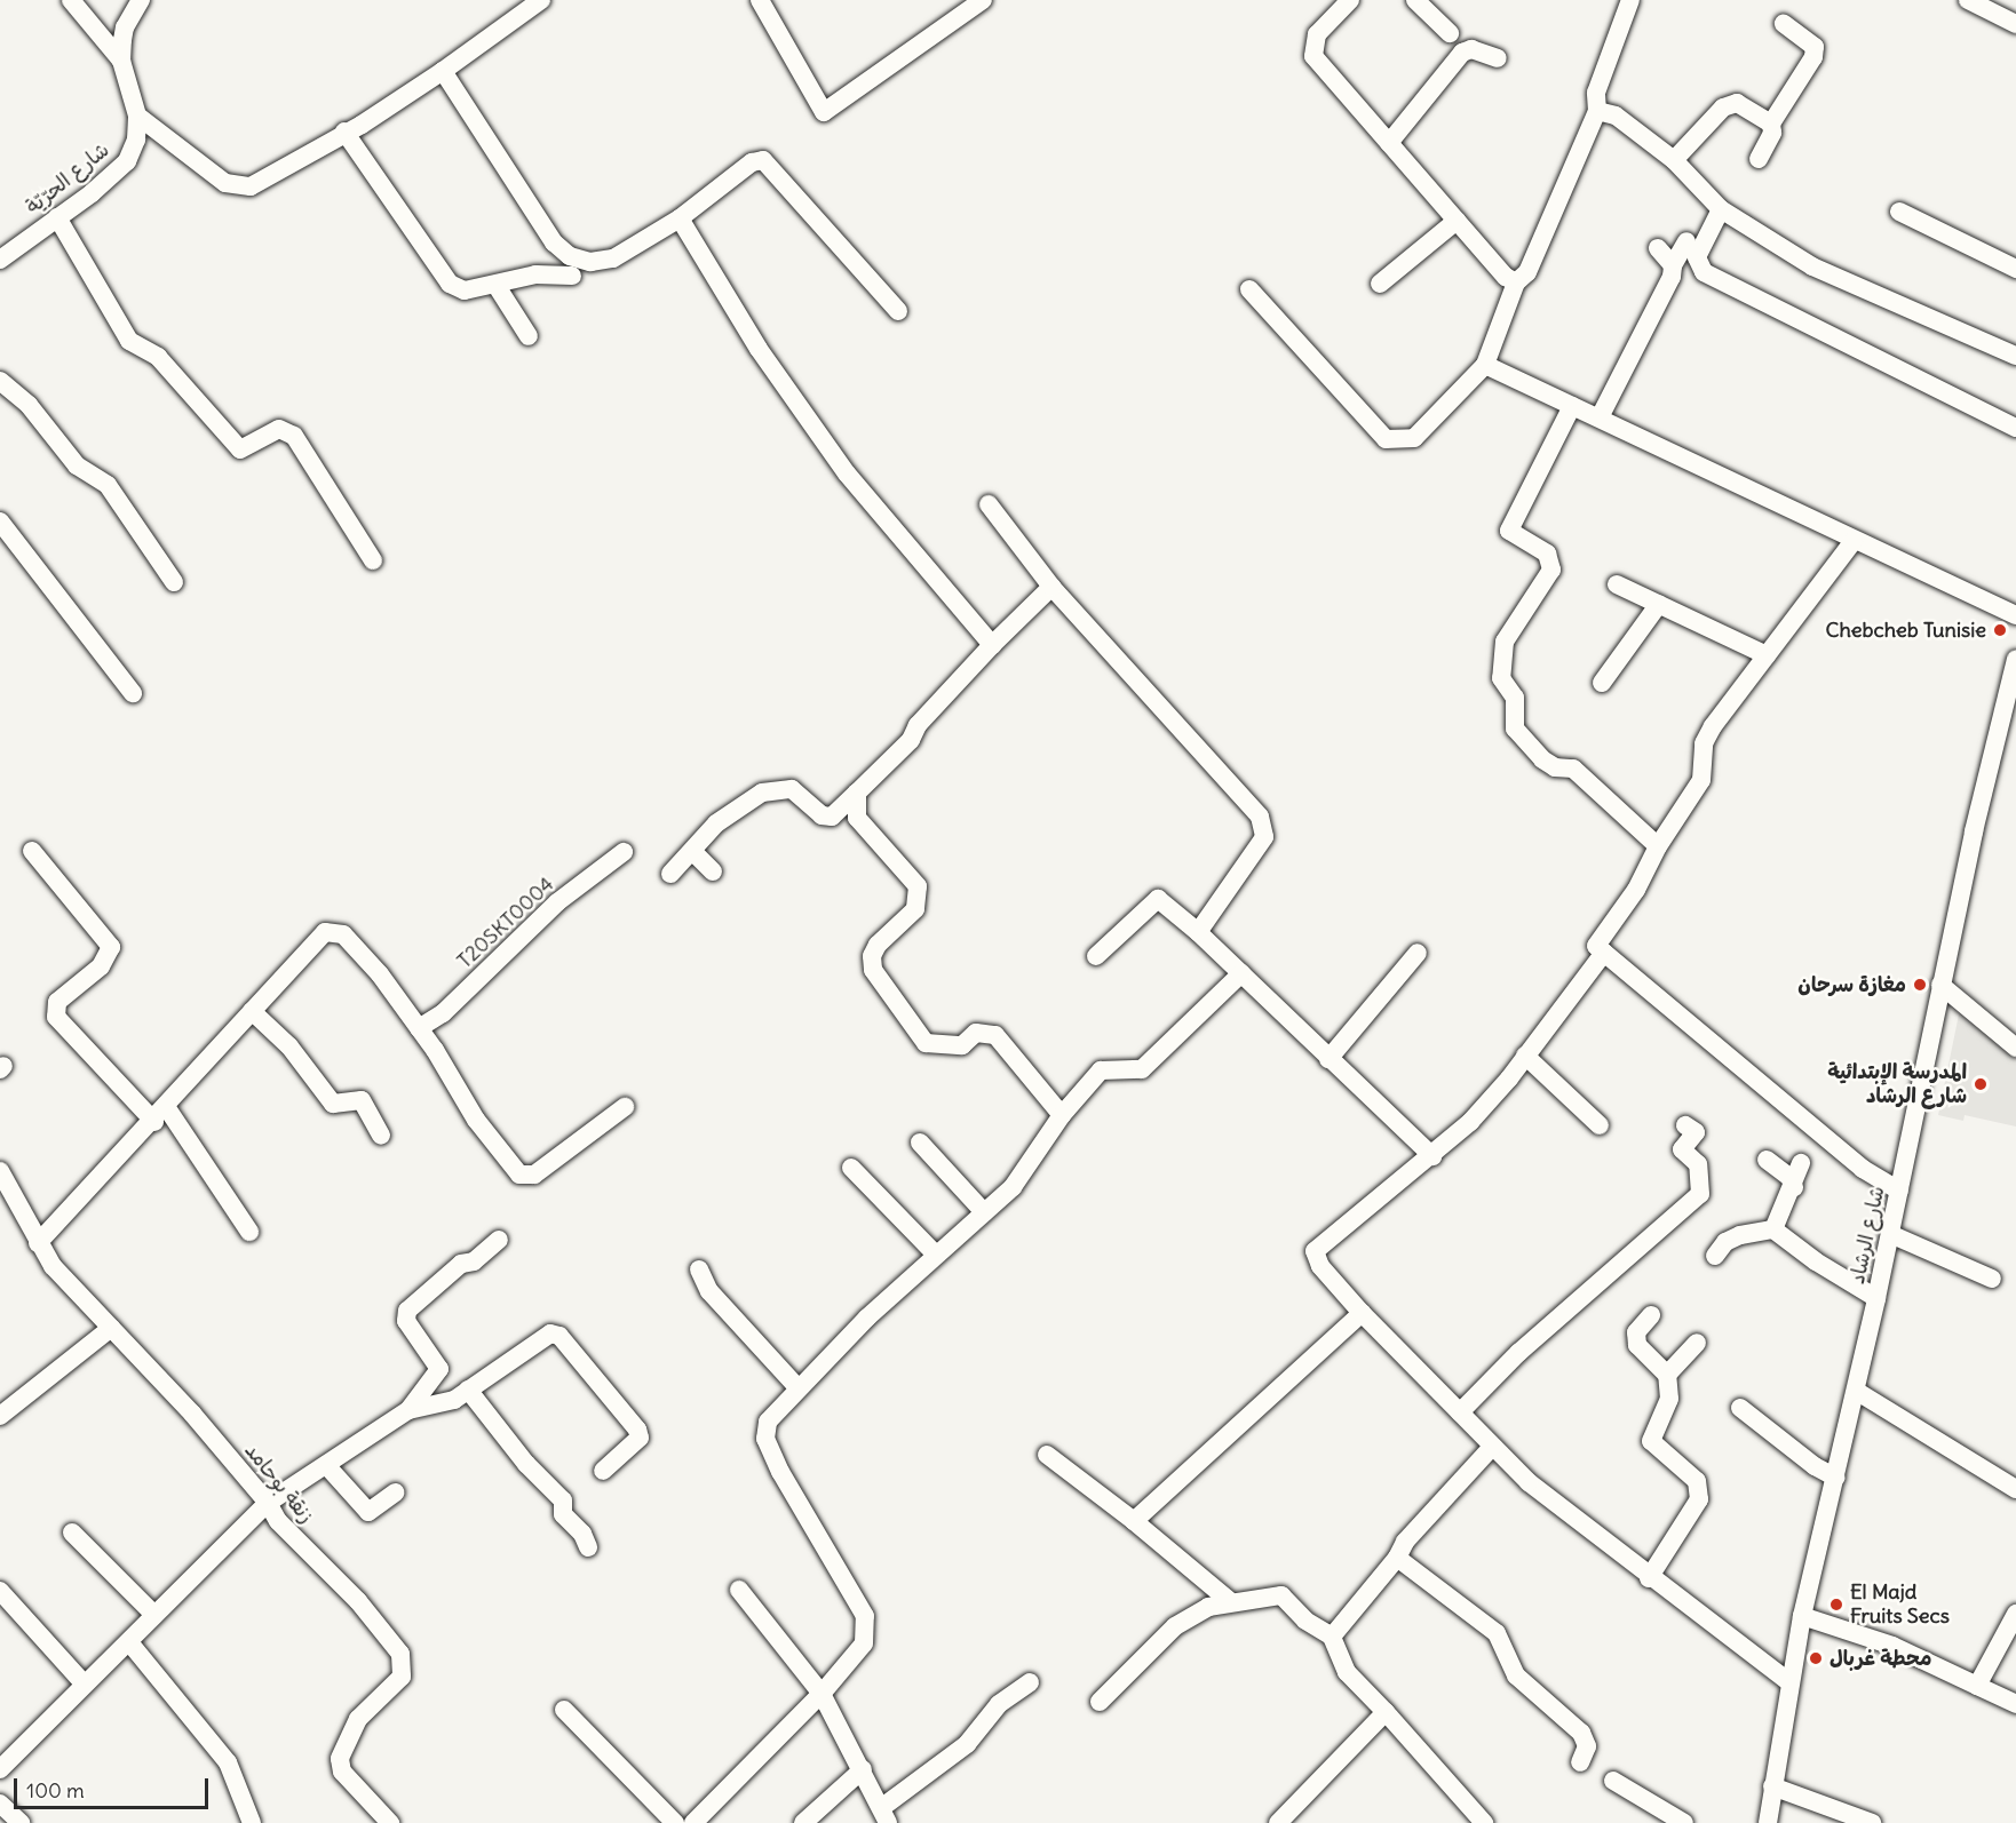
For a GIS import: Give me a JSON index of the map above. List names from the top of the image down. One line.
{"streets":{"street":["شارع الحرّيّة","T20SKT0004","شارع الرشاد","زنقة بوحامد"]},"places":["Chebcheb Tunisie","مغازة سرحان","المدرسة الإبتدائية شارع الرشاد","El Majd Fruits Secs","محطة غربال"],"scale_bar":"100 m"}
